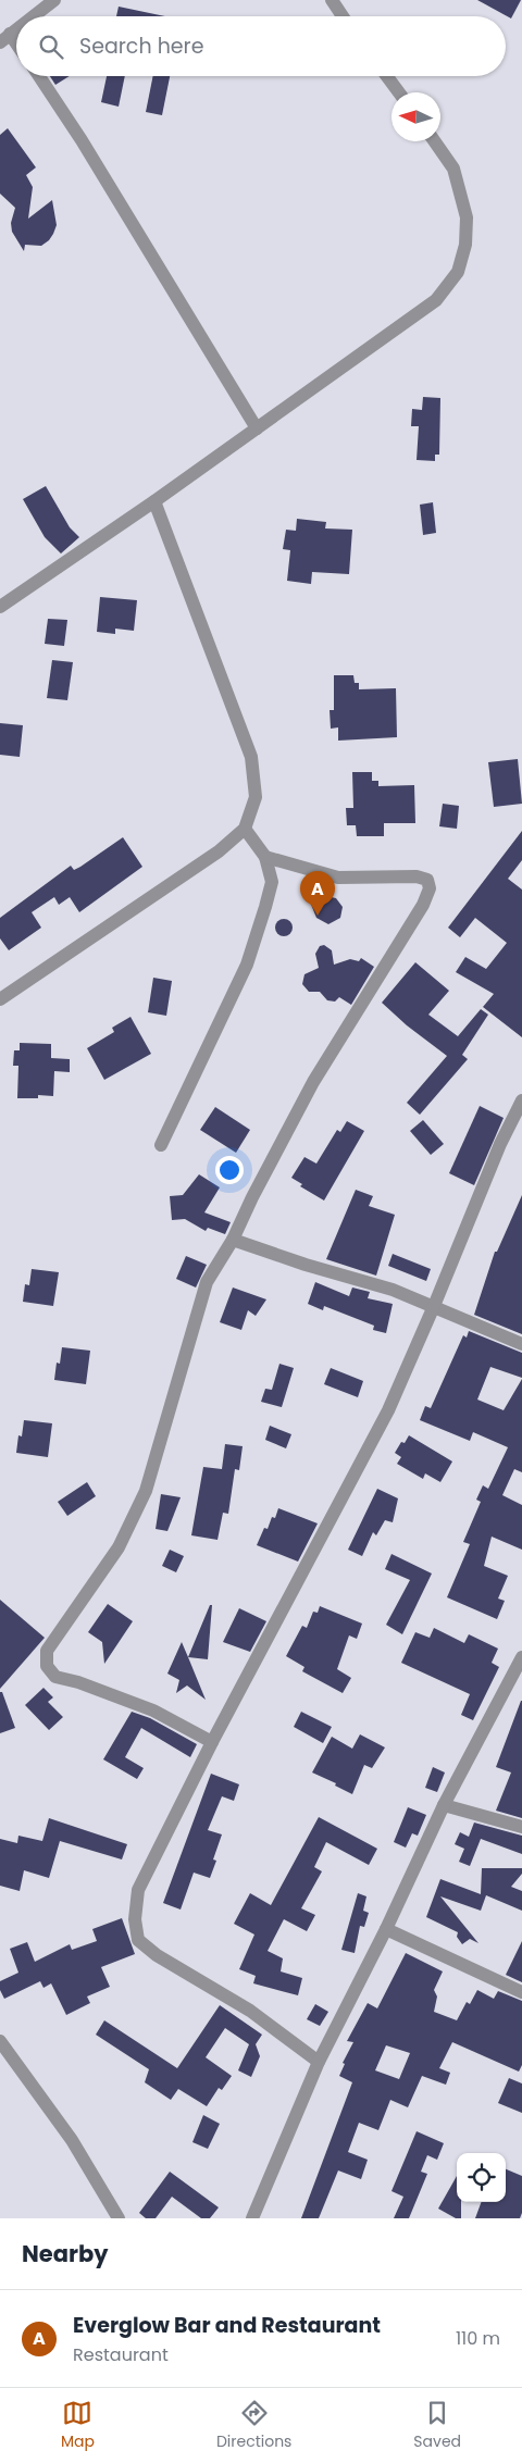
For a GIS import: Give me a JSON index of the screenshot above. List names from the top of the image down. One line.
{"north":"left","page":{"search":"Search here","pins":"A","heading":"Nearby","list":[{"mark":"A","name":"Everglow Bar and Restaurant","note":"Restaurant","value":"110 m"}],"nav":["Map","Directions","Saved"]}}
